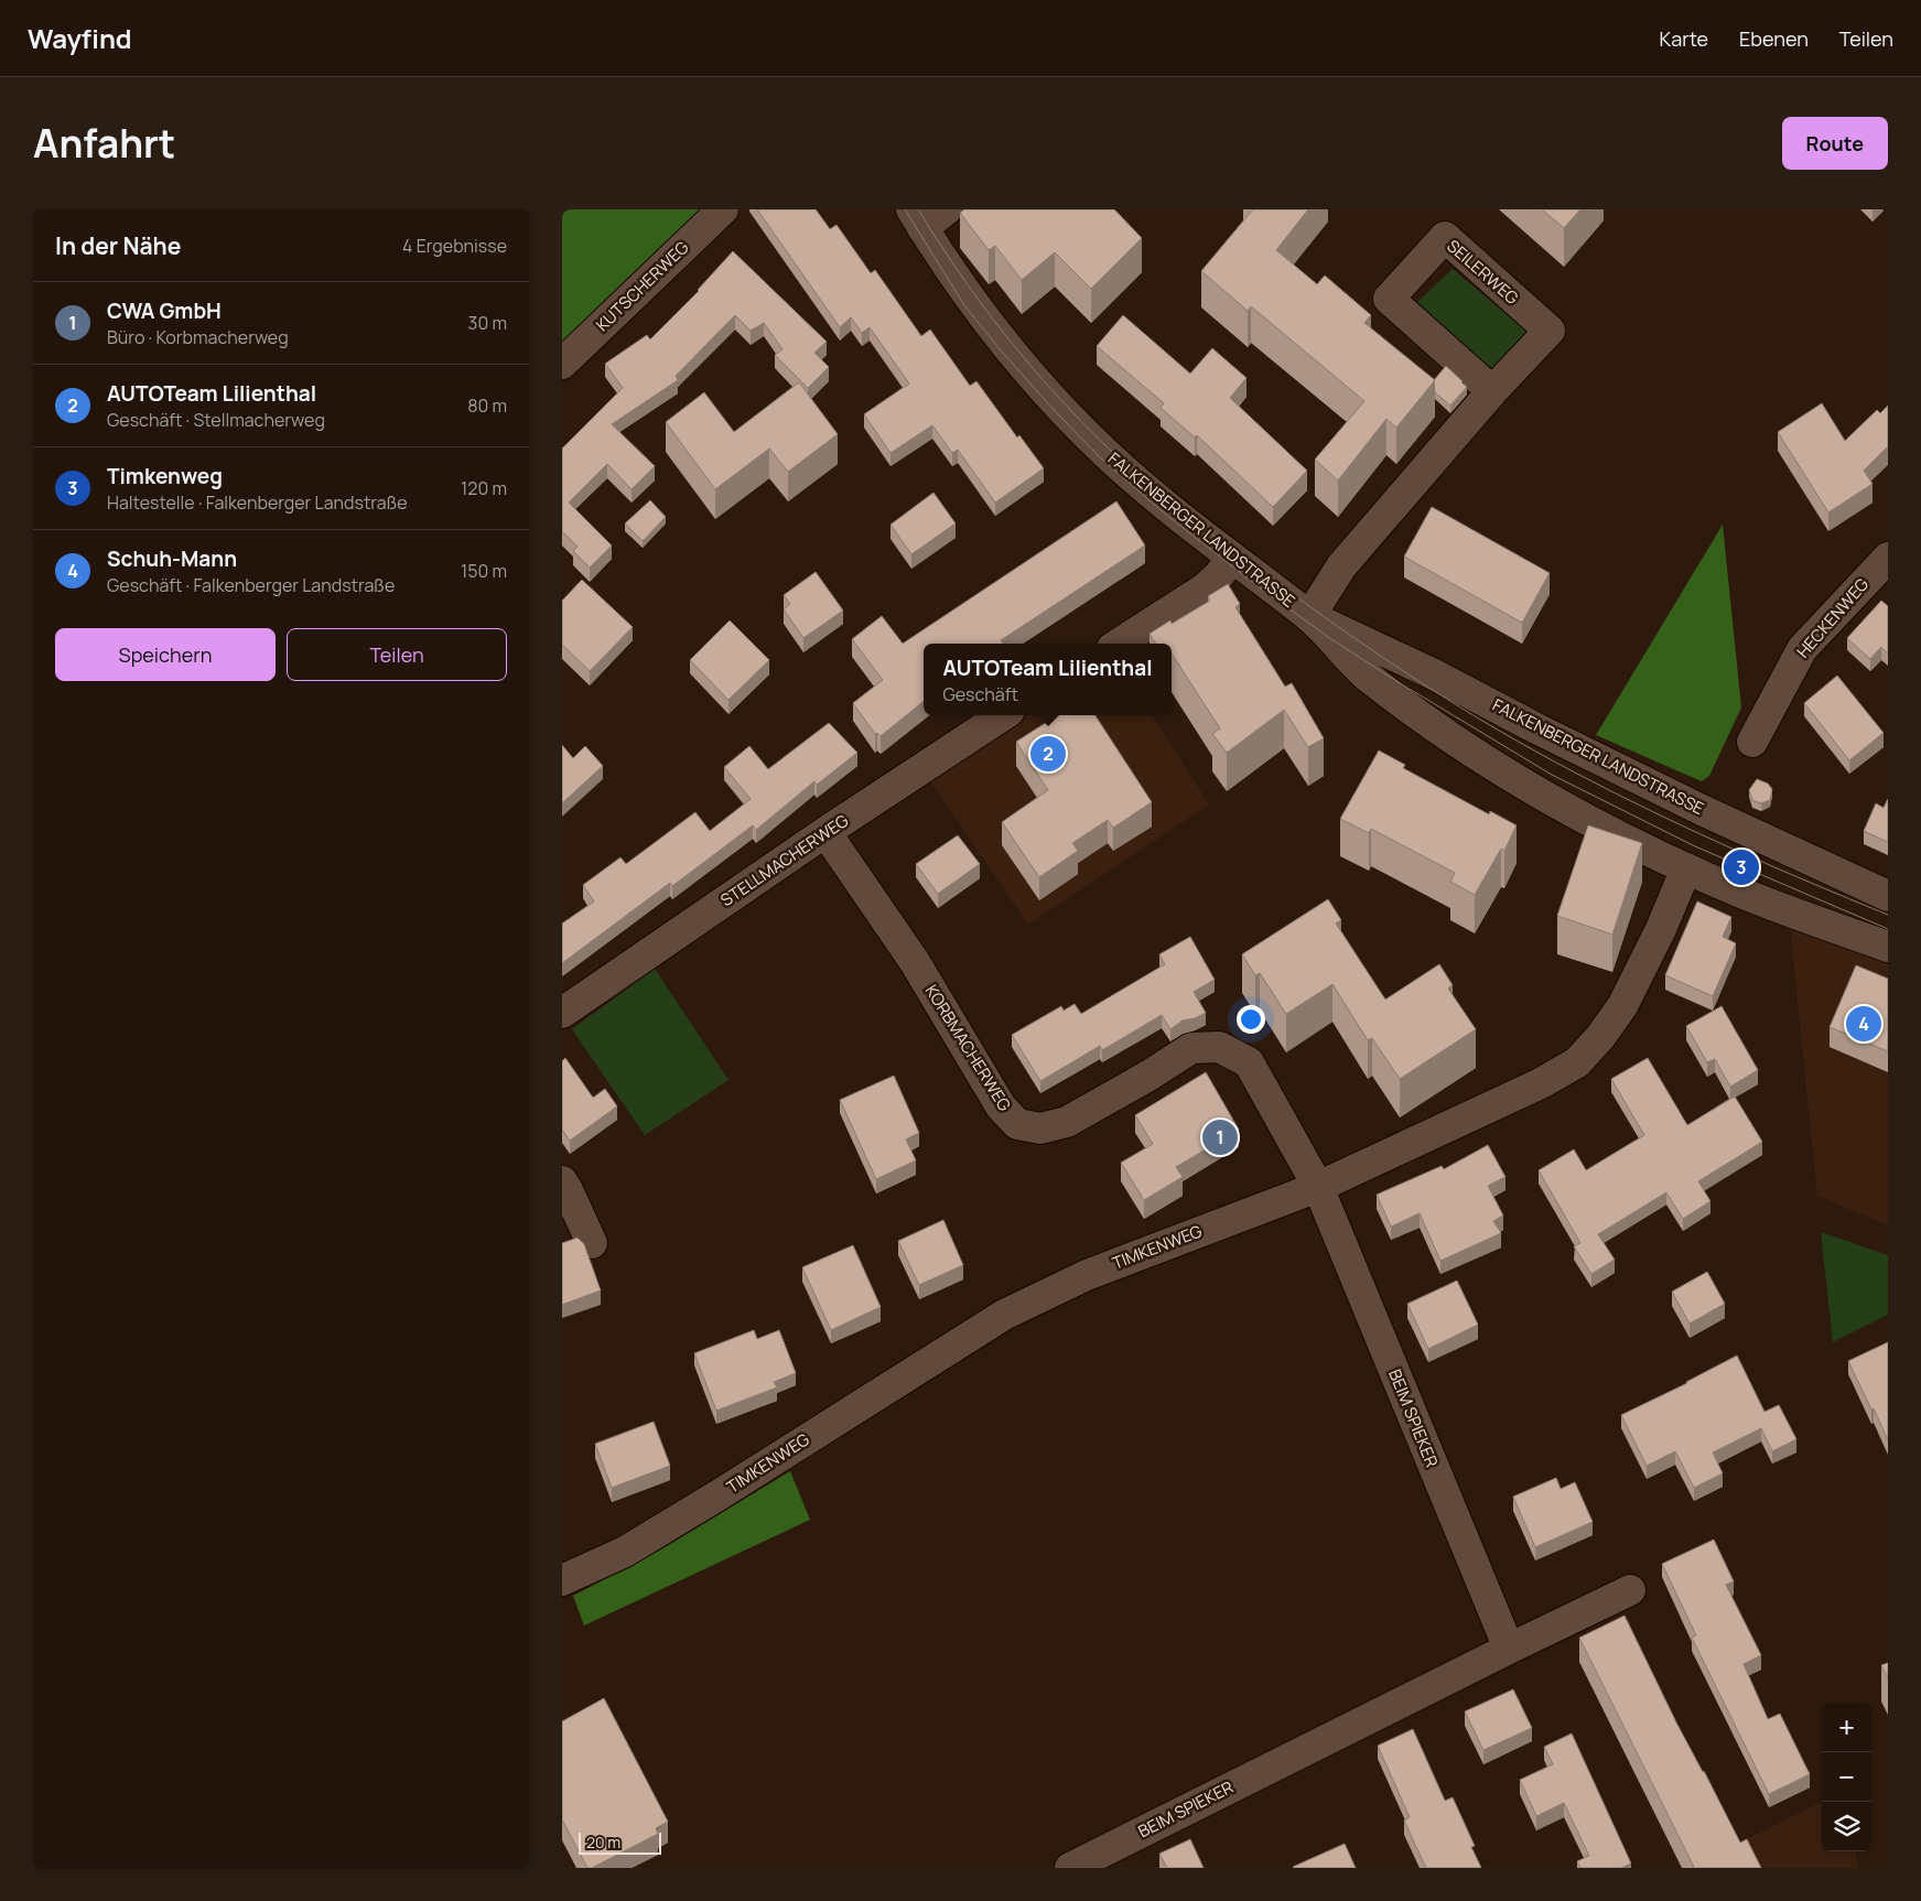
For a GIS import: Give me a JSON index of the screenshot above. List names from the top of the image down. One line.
{"streets":{"street":["SEILERWEG","KUTSCHERWEG","FALKENBERGER LANDSTRASSE","HECKENWEG","STELLMACHERWEG","KORBMACHERWEG","TIMKENWEG","BEIM SPIEKER"]},"crossings":[["SEILERWEG","FALKENBERGER LANDSTRASSE"],["FALKENBERGER LANDSTRASSE","TIMKENWEG"],["STELLMACHERWEG","KORBMACHERWEG"],["KORBMACHERWEG","TIMKENWEG"],["KORBMACHERWEG","BEIM SPIEKER"],["TIMKENWEG","BEIM SPIEKER"]],"scale_bar":"20 m","page":{"header":"Wayfind","nav":["Karte","Ebenen","Teilen"],"title":"Anfahrt","buttons":["Route",["Speichern","Teilen"]],"heading":["In der Nähe","4 Ergebnisse"],"list":[{"mark":"1","name":"CWA GmbH","note":"Büro · Korbmacherweg","value":"30 m"},{"mark":"2","name":"AUTOTeam Lilienthal","note":"Geschäft · Stellmacherweg","value":"80 m"},{"mark":"3","name":"Timkenweg","note":"Haltestelle · Falkenberger Landstraße","value":"120 m"},{"mark":"4","name":"Schuh-Mann","note":"Geschäft · Falkenberger Landstraße","value":"150 m"}],"popup":["AUTOTeam Lilienthal","Geschäft"],"pins":["2","3","4","1"],"map_buttons":["+","−"],"scale":"20 m"}}
